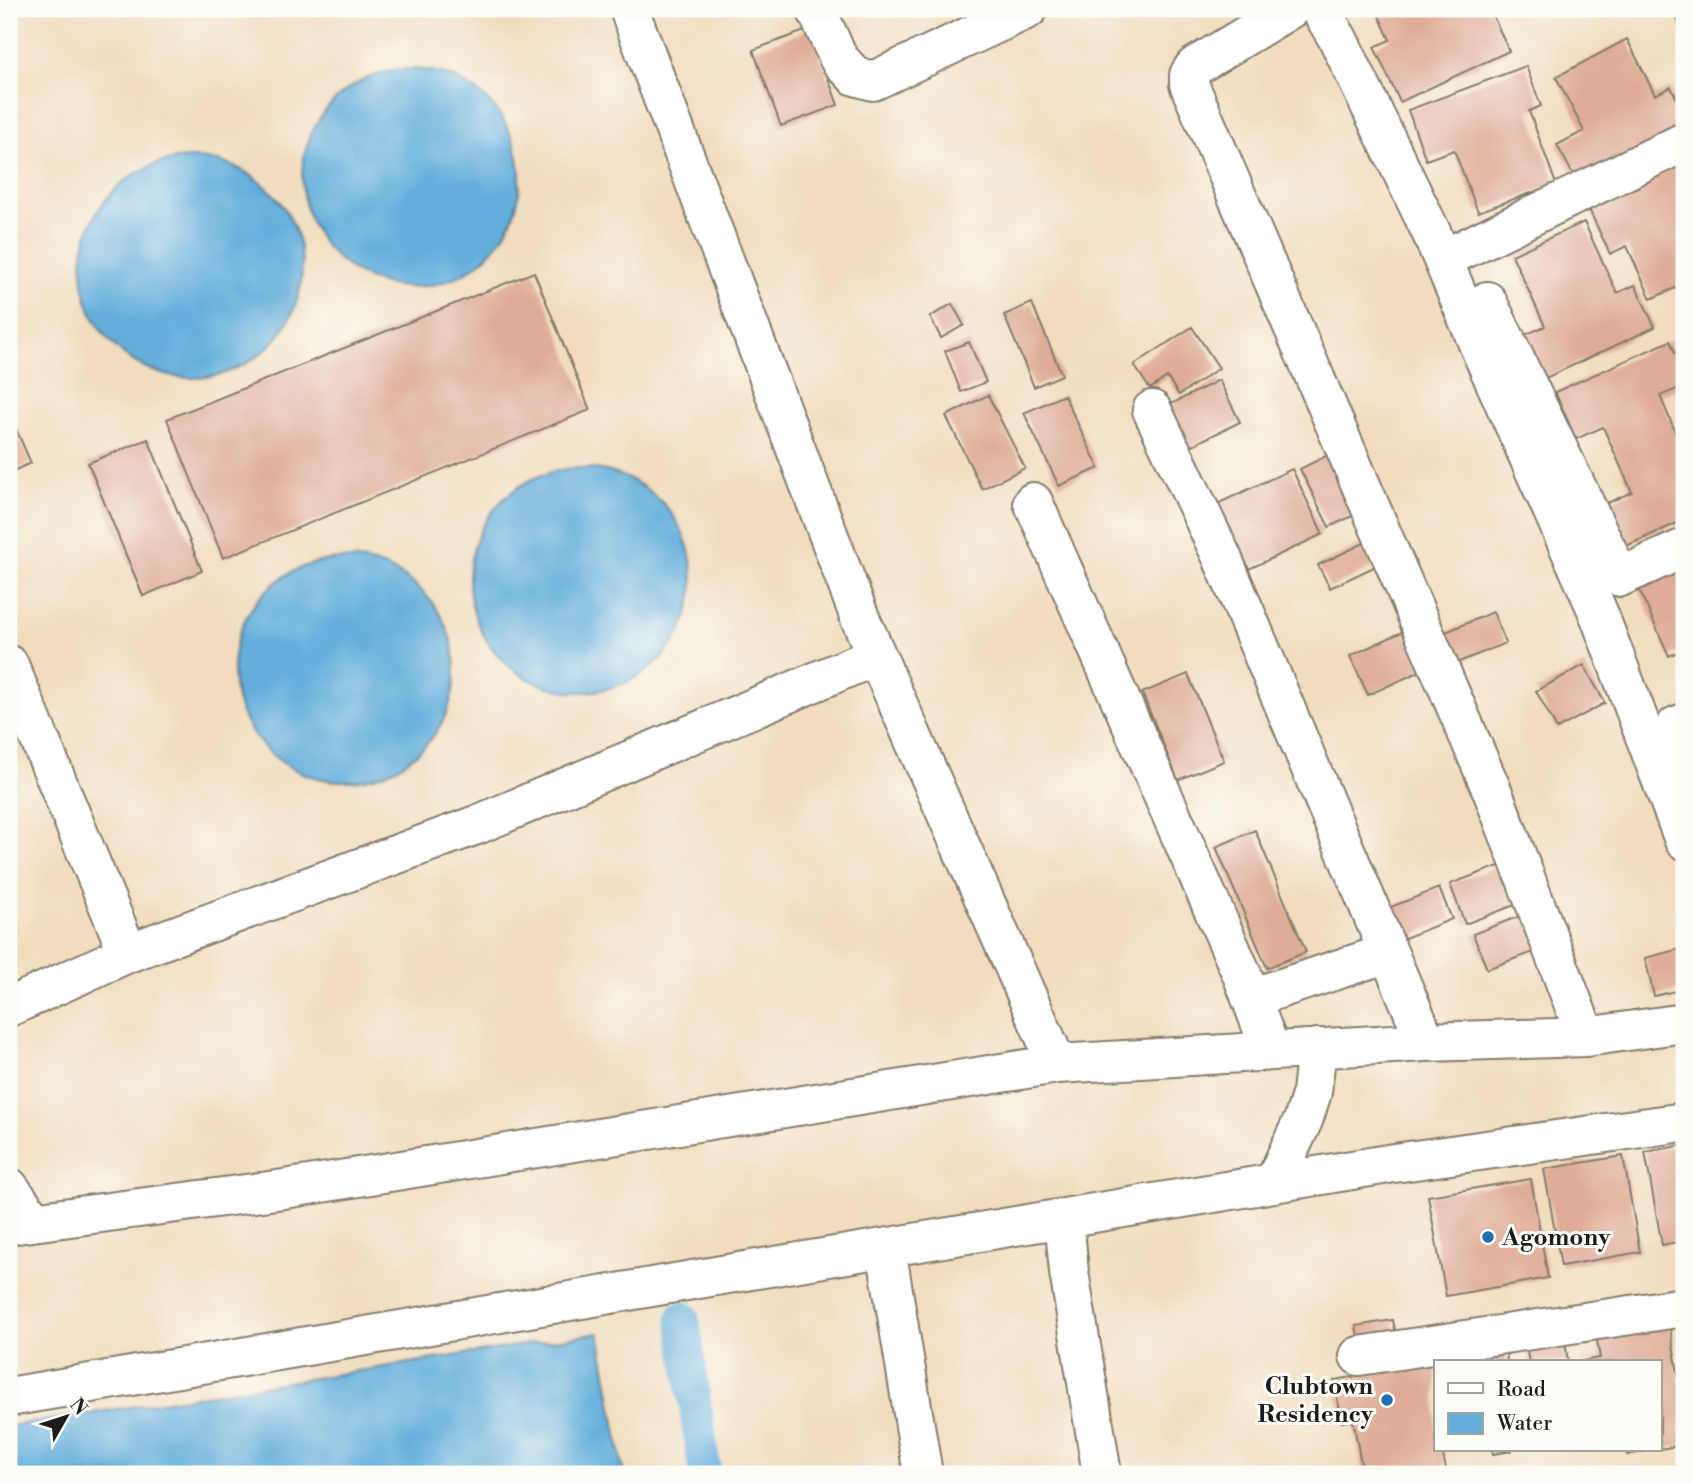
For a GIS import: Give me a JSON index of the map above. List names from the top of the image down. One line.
{"places":["Agomony","Clubtown Residency"],"legend":["Road","Water"],"north":"top right"}
